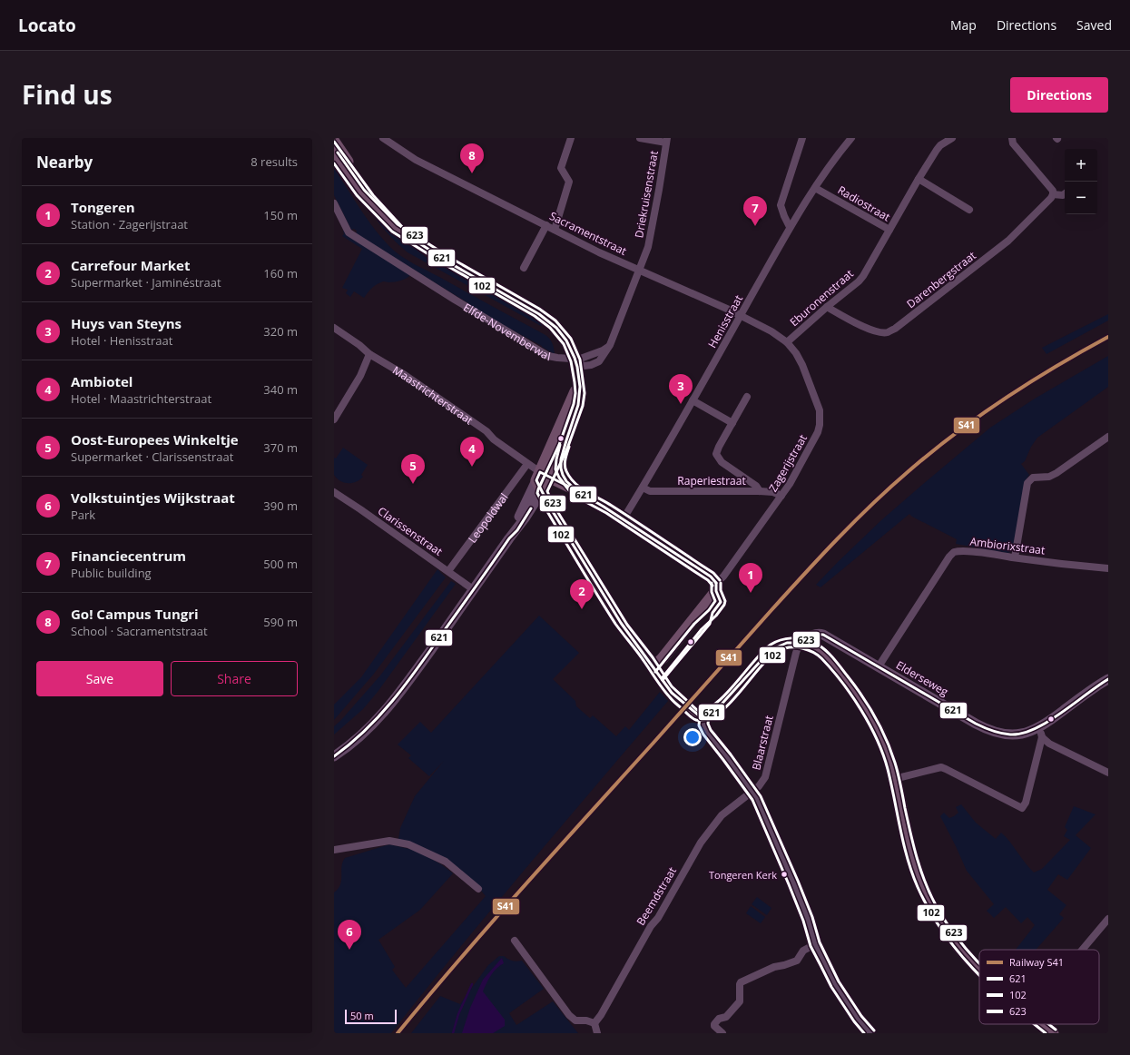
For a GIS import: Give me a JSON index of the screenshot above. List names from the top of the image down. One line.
{"streets":{"main road":["Elfde-Novemberwal"],"street":["Driekruisenstraat","Radiostraat","Sacramentstraat","Darenbergstraat","Eburonenstraat","Henisstraat","Maastrichterstraat","Zagerijstraat","Raperiestraat","Leopoldwal","Clarissenstraat","Ambiorixstraat","Elderseweg","Blaarstraat","Beemdstraat"]},"crossings":[["Driekruisenstraat","Sacramentstraat"],["Driekruisenstraat","Elfde-Novemberwal"],["Radiostraat","Eburonenstraat"],["Radiostraat","Henisstraat"],["Sacramentstraat","Eburonenstraat"],["Sacramentstraat","Henisstraat"],["Sacramentstraat","Zagerijstraat"],["Darenbergstraat","Eburonenstraat"],["Eburonenstraat","Zagerijstraat"],["Henisstraat","Raperiestraat"],["Maastrichterstraat","Leopoldwal"],["Zagerijstraat","Raperiestraat"],["Leopoldwal","Clarissenstraat"],["Ambiorixstraat","Elderseweg"],["Elderseweg","Blaarstraat"],["Blaarstraat","Beemdstraat"]],"places":["Tongeren Kerk"],"lines":["transit line 621","transit line 623","transit line 102","rail line S41"],"legend":["Railway S41","621","102","623"],"scale_bar":"50 m","page":{"header":"Locato","nav":["Map","Directions","Saved"],"title":"Find us","buttons":["Directions",["Save","Share"]],"heading":["Nearby","8 results"],"pins":["8","7","3","4","5","1","2","6"],"map_buttons":["+","−"],"list":[{"mark":"1","name":"Tongeren","note":"Station · Zagerijstraat","value":"150 m"},{"mark":"2","name":"Carrefour Market","note":"Supermarket · Jaminéstraat","value":"160 m"},{"mark":"3","name":"Huys van Steyns","note":"Hotel · Henisstraat","value":"320 m"},{"mark":"4","name":"Ambiotel","note":"Hotel · Maastrichterstraat","value":"340 m"},{"mark":"5","name":"Oost-Europees Winkeltje","note":"Supermarket · Clarissenstraat","value":"370 m"},{"mark":"6","name":"Volkstuintjes Wijkstraat","note":"Park","value":"390 m"},{"mark":"7","name":"Financiecentrum","note":"Public building","value":"500 m"},{"mark":"8","name":"Go! Campus Tungri","note":"School · Sacramentstraat","value":"590 m"}],"scale":"50 m"}}
